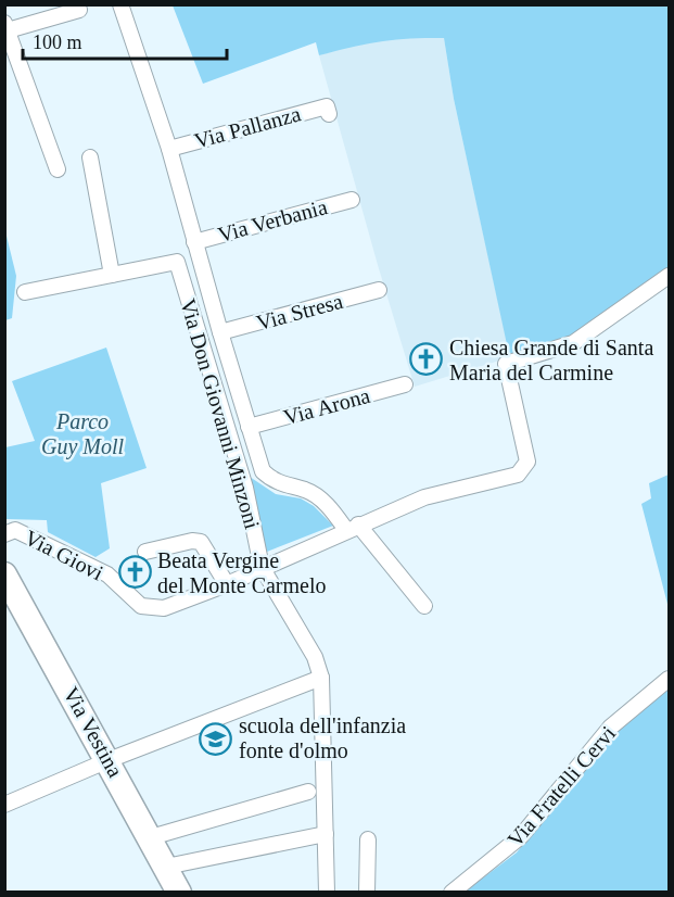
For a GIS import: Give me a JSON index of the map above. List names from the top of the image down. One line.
{"streets":{"main road":["Via Vestina"],"street":["Via Pallanza","Via Verbania","Via Stresa","Via Arona","Via Don Giovanni Minzoni","Via Giovi","Via Fratelli Cervi"]},"crossings":[["Via Don Giovanni Minzoni","Via Giovi"]],"parks":["Parco Guy Moll"],"places":{"church":["Chiesa Grande di Santa Maria del Carmine","Beata Vergine del Monte Carmelo"],"school or university":["scuola dell'infanzia fonte d'olmo"]},"scale_bar":"100 m"}
